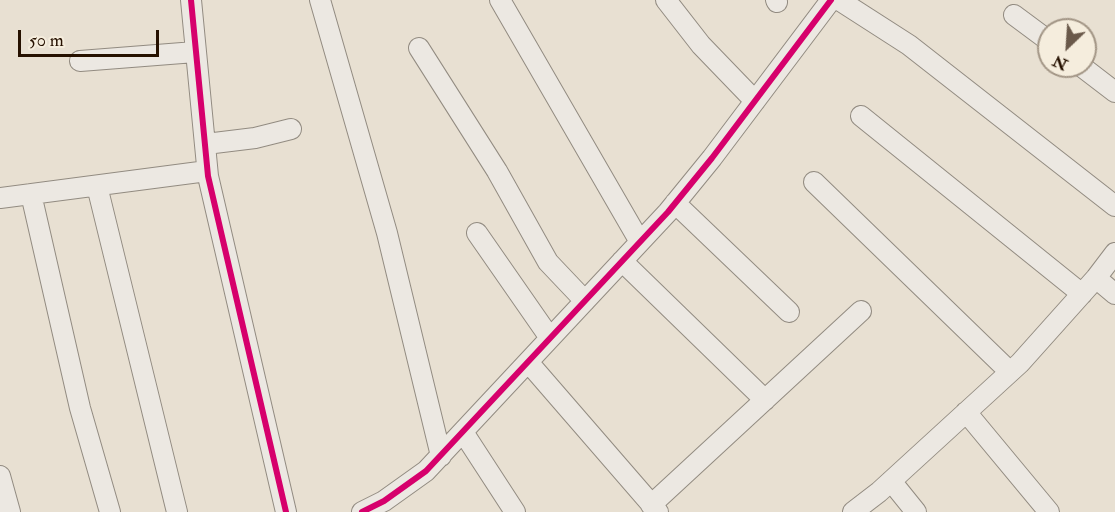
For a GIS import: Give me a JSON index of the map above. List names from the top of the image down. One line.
{"scale_bar":"50 m","north":"bottom left"}
